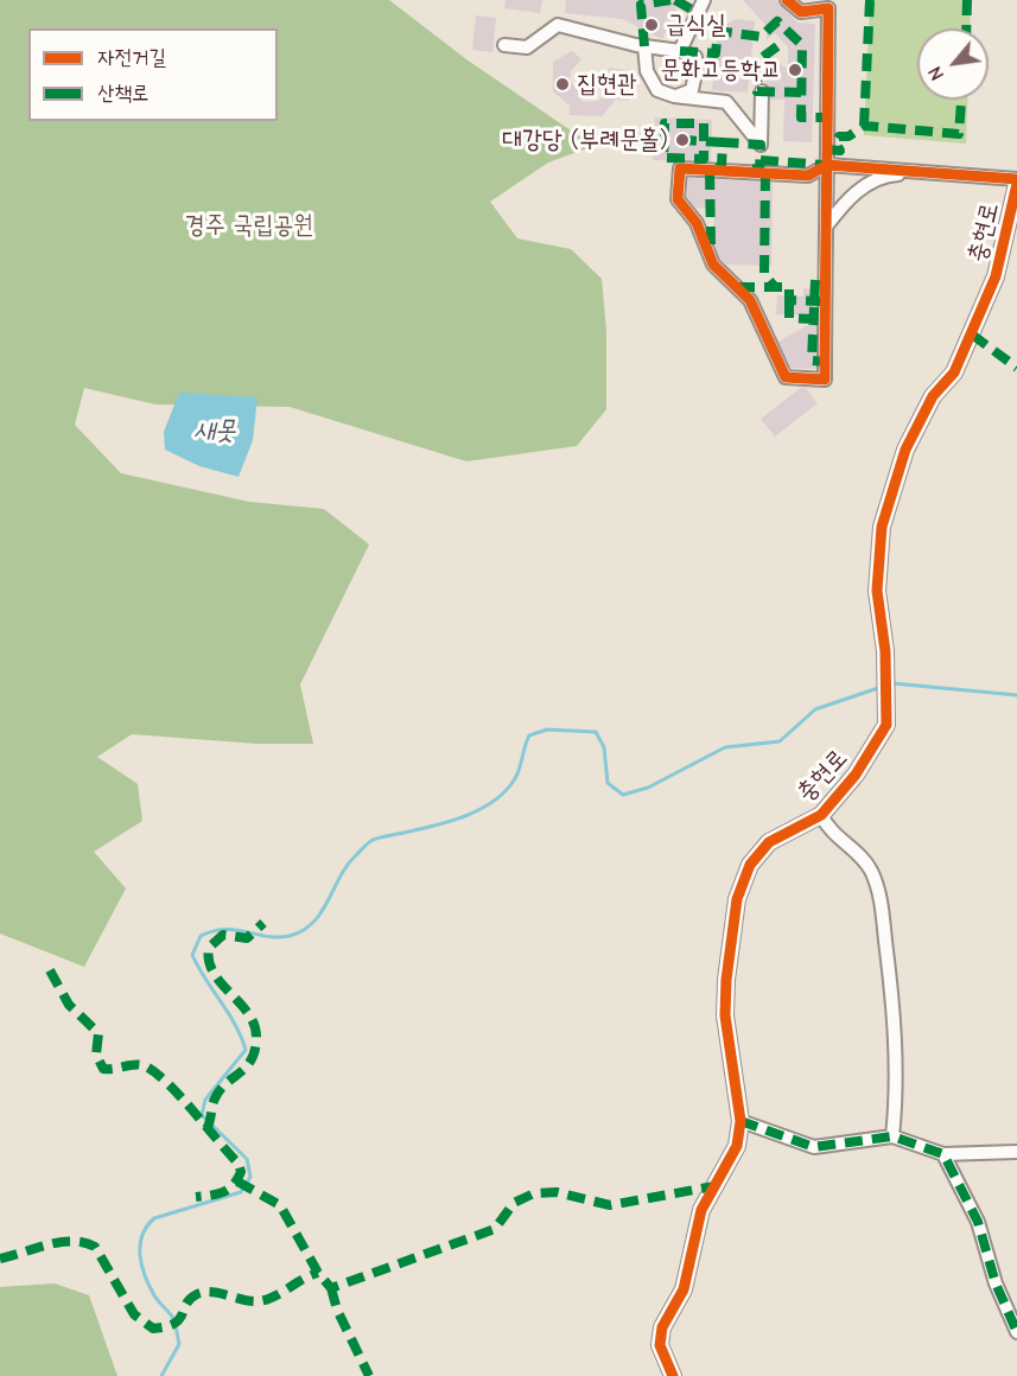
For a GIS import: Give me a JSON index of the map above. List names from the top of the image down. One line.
{"streets":{"street":["충현로"]},"water":["새못"],"parks":["경주 국립공원"],"places":["급식실","문화고등학교","집현관","대강당 (부례문홀)"],"legend":["자전거길","산책로"],"north":"bottom left"}
